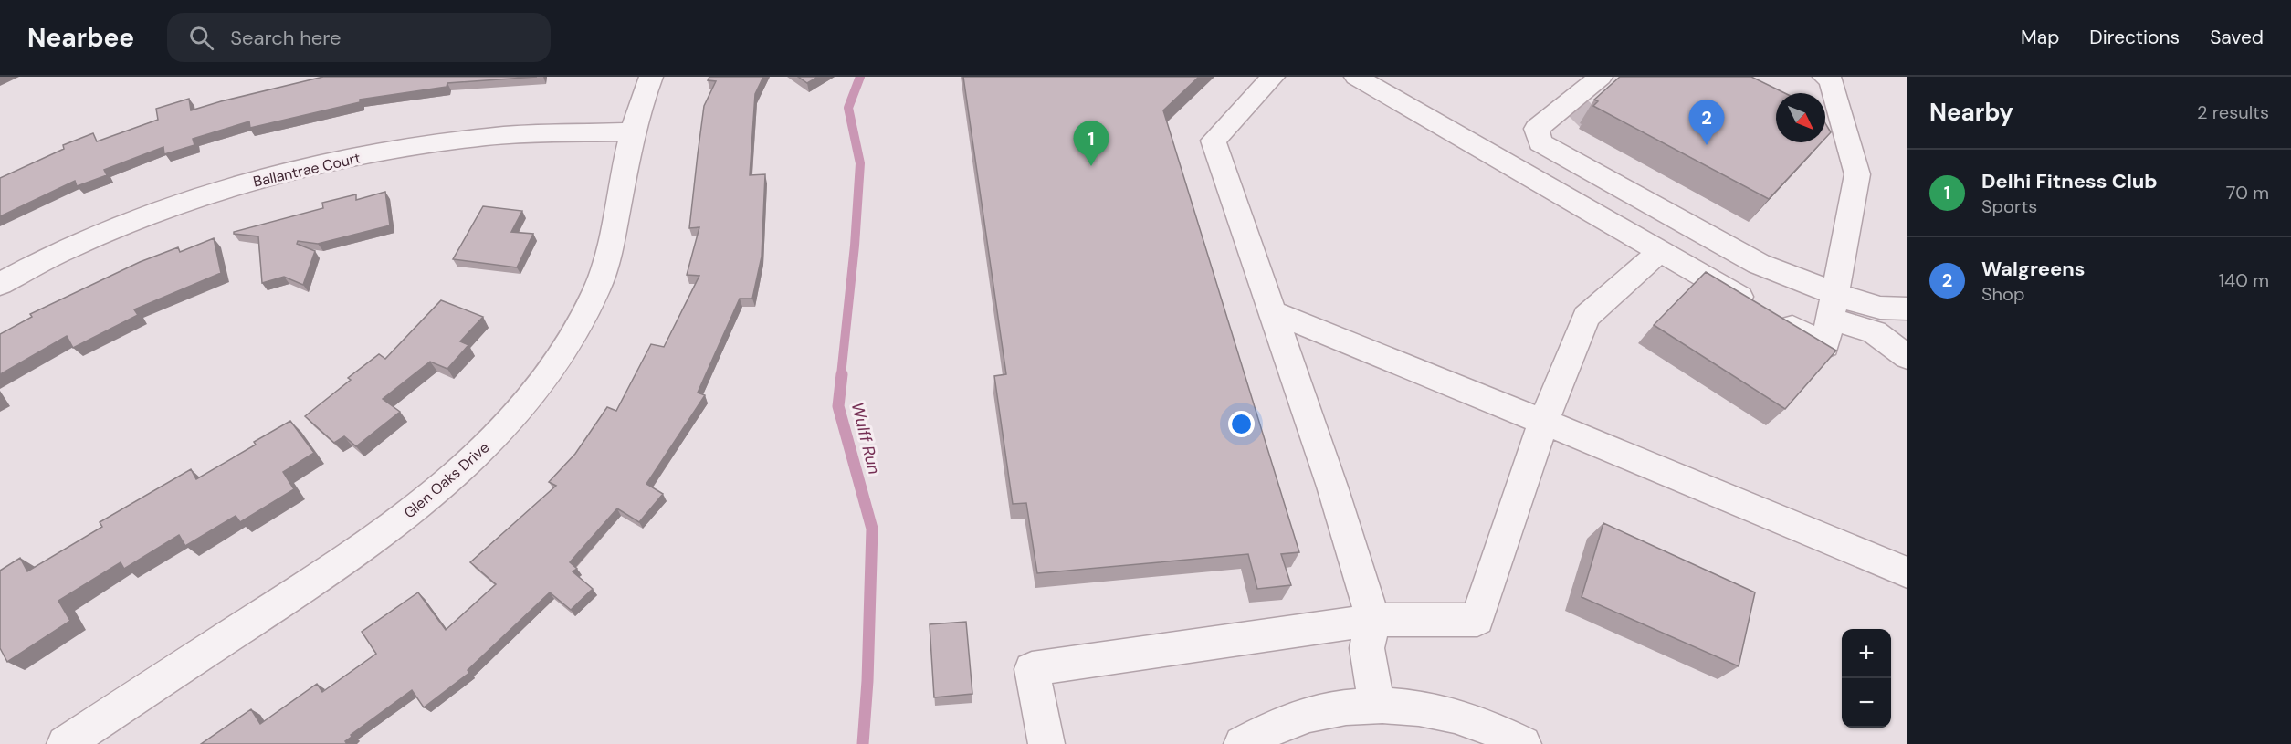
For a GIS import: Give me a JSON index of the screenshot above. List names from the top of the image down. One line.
{"streets":{"street":["Ballantrae Court","Glen Oaks Drive"]},"crossings":[["Ballantrae Court","Glen Oaks Drive"]],"water":["Wulff Run"],"north":"bottom right","page":{"header":"Nearbee","search":"Search here","nav":["Map","Directions","Saved"],"heading":["Nearby","2 results"],"pins":["2","1"],"list":[{"mark":"1","name":"Delhi Fitness Club","note":"Sports","value":"70 m"},{"mark":"2","name":"Walgreens","note":"Shop","value":"140 m"}],"map_buttons":["+","−"]}}
